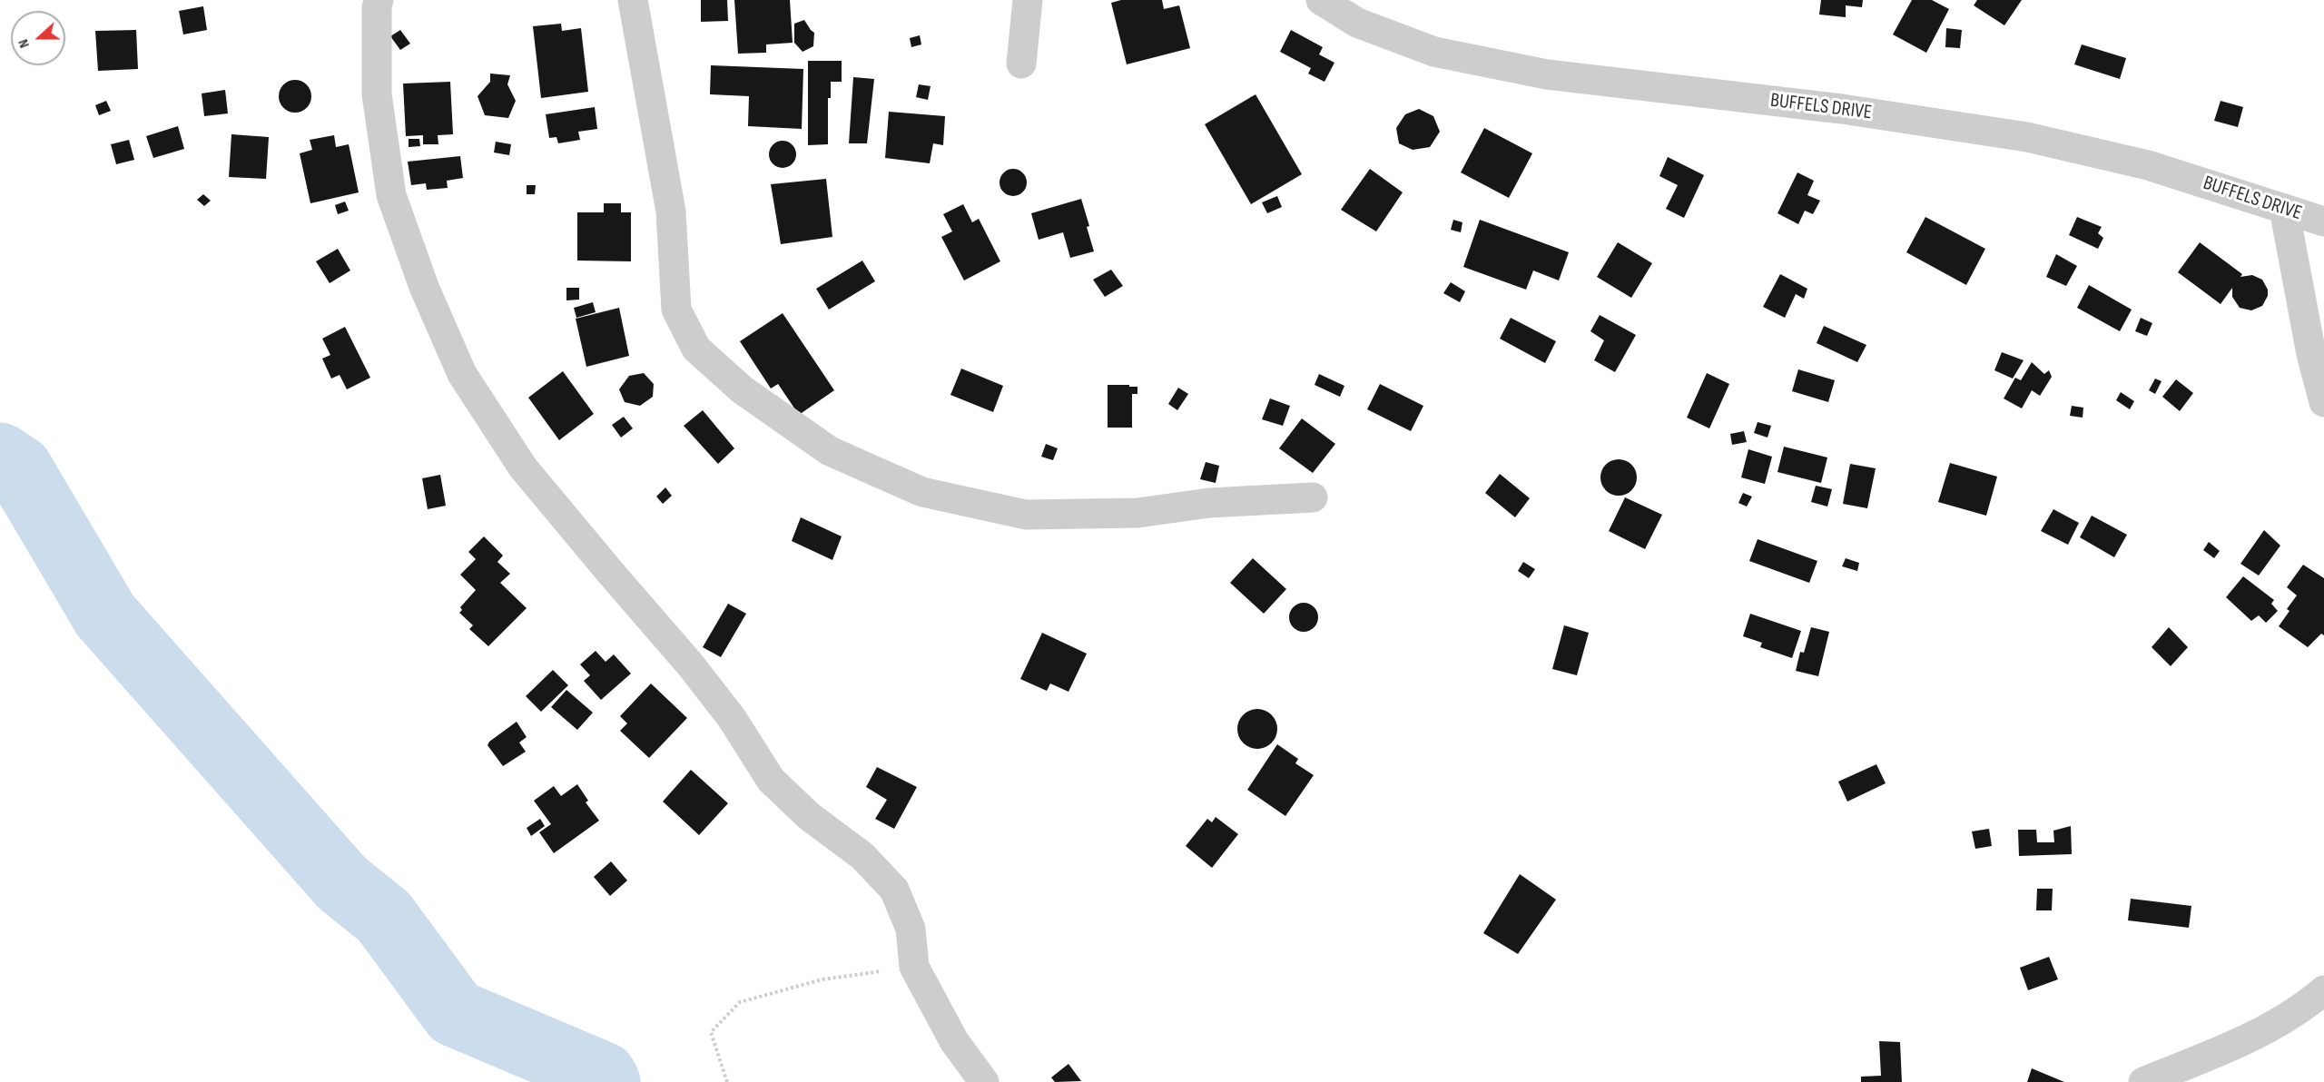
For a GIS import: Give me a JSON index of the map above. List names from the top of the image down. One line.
{"streets":{"street":["BUFFELS DRIVE"]},"north":"left"}
